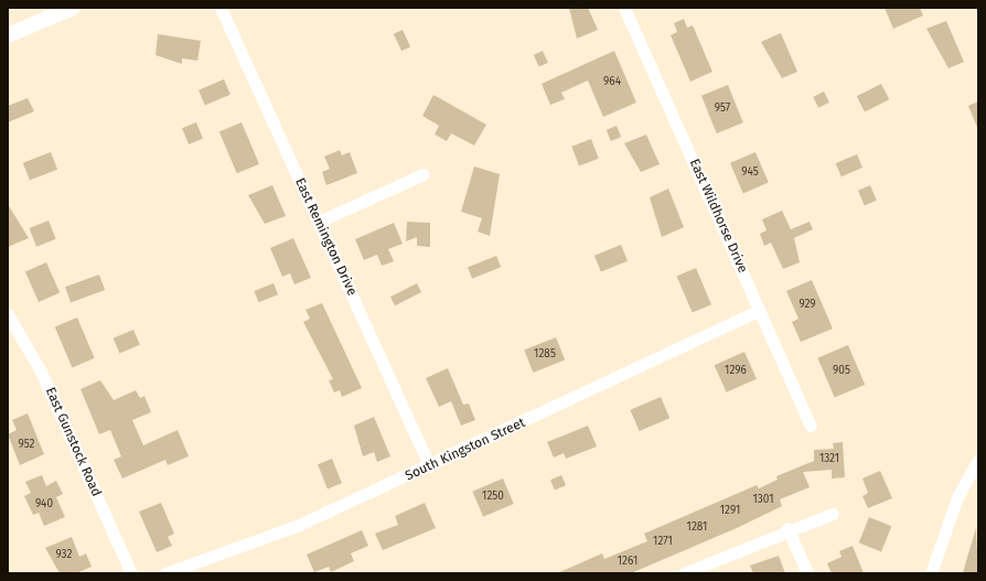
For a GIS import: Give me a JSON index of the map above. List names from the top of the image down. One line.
{"streets":{"street":["East Wildhorse Drive","East Remington Drive","East Gunstock Road","South Kingston Street"]},"crossings":[["East Wildhorse Drive","South Kingston Street"],["East Remington Drive","South Kingston Street"]],"house_numbers":["964","957","945","929","1285","1296","905","952","1321","1250","1301","940","1291","1281","1271","932","1261"]}
